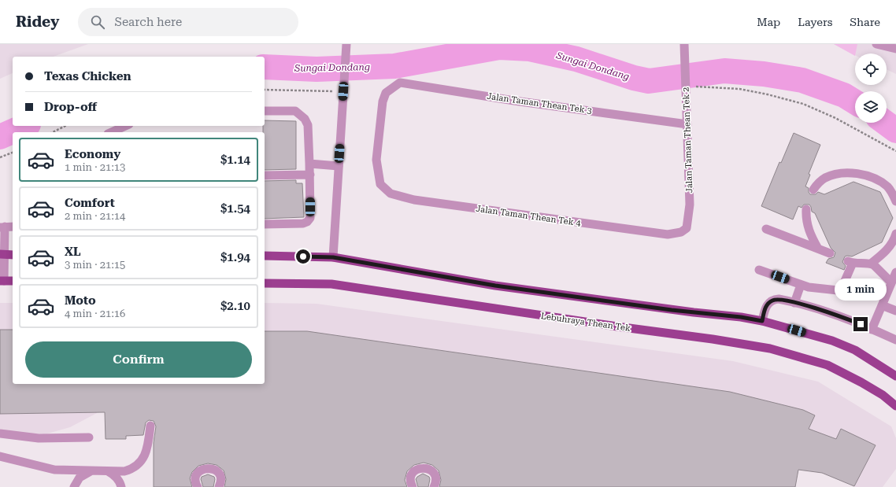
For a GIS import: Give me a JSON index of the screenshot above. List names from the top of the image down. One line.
{"streets":{"main road":["Lebuhraya Thean Tek"],"street":["Jalan Taman Thean Tek 3","Jalan Taman Thean Tek 2","Jalan Taman Thean Tek 4"]},"crossings":[["Jalan Taman Thean Tek 3","Jalan Taman Thean Tek 2"],["Jalan Taman Thean Tek 3","Jalan Taman Thean Tek 4"],["Jalan Taman Thean Tek 2","Jalan Taman Thean Tek 4"]],"water":["Sungai Dondang"],"page":{"header":"Ridey","search":"Search here","nav":["Map","Layers","Share"],"banner":["Texas Chicken","Drop-off"],"list":[{"name":"Economy","note":"1 min · 21:13","value":"$1.14"},{"name":"Comfort","note":"2 min · 21:14","value":"$1.54"},{"name":"XL","note":"3 min · 21:15","value":"$1.94"},{"name":"Moto","note":"4 min · 21:16","value":"$2.10"}],"bubble":"1 min","buttons":"Confirm"}}
